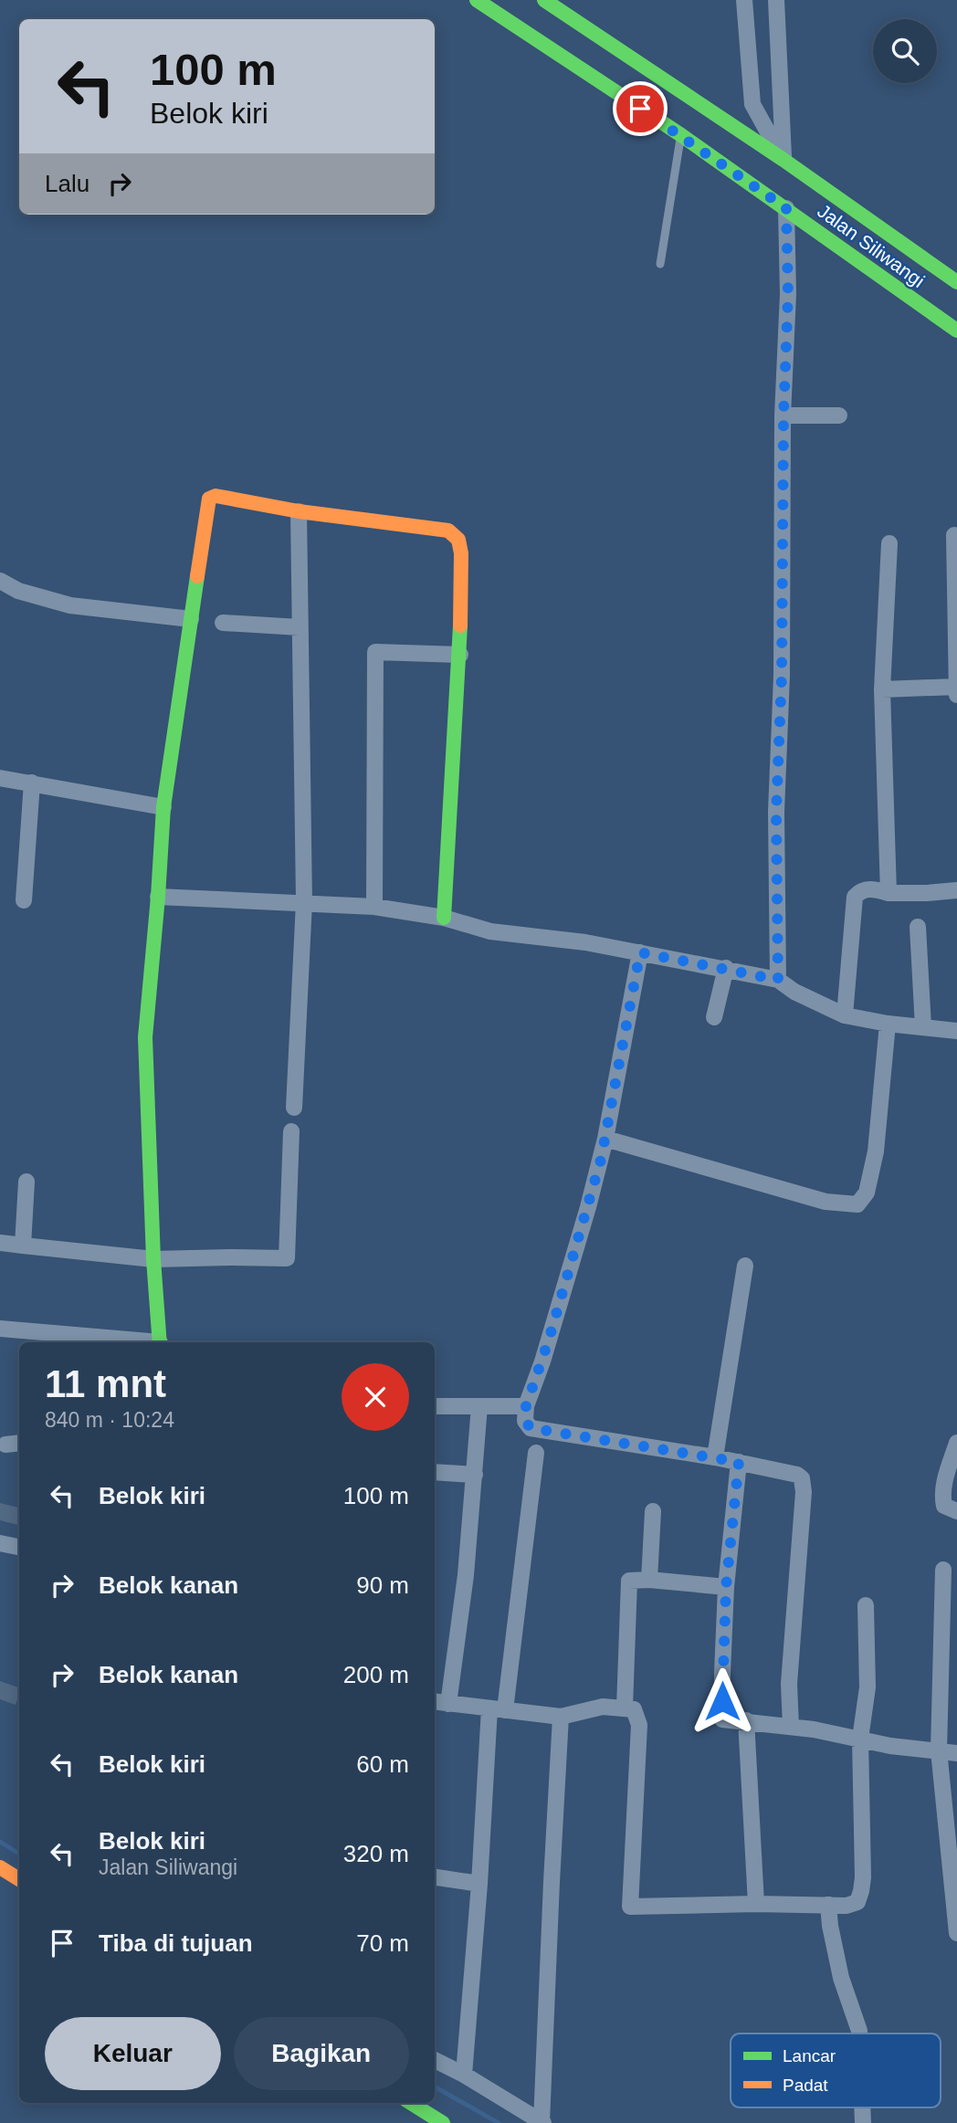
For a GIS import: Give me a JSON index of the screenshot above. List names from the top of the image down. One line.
{"streets":{"street":["Jalan Siliwangi"]},"legend":["Lancar","Padat"],"page":{"turn":["100 m","Belok kiri"],"then":"Lalu","heading":["11 mnt","840 m · 10:24"],"list":[{"name":"Belok kiri","value":"100 m"},{"name":"Belok kanan","value":"90 m"},{"name":"Belok kanan","value":"200 m"},{"name":"Belok kiri","value":"60 m"},{"name":"Belok kiri","note":"Jalan Siliwangi","value":"320 m"},{"name":"Tiba di tujuan","value":"70 m"}],"buttons":["Keluar","Bagikan"]}}
